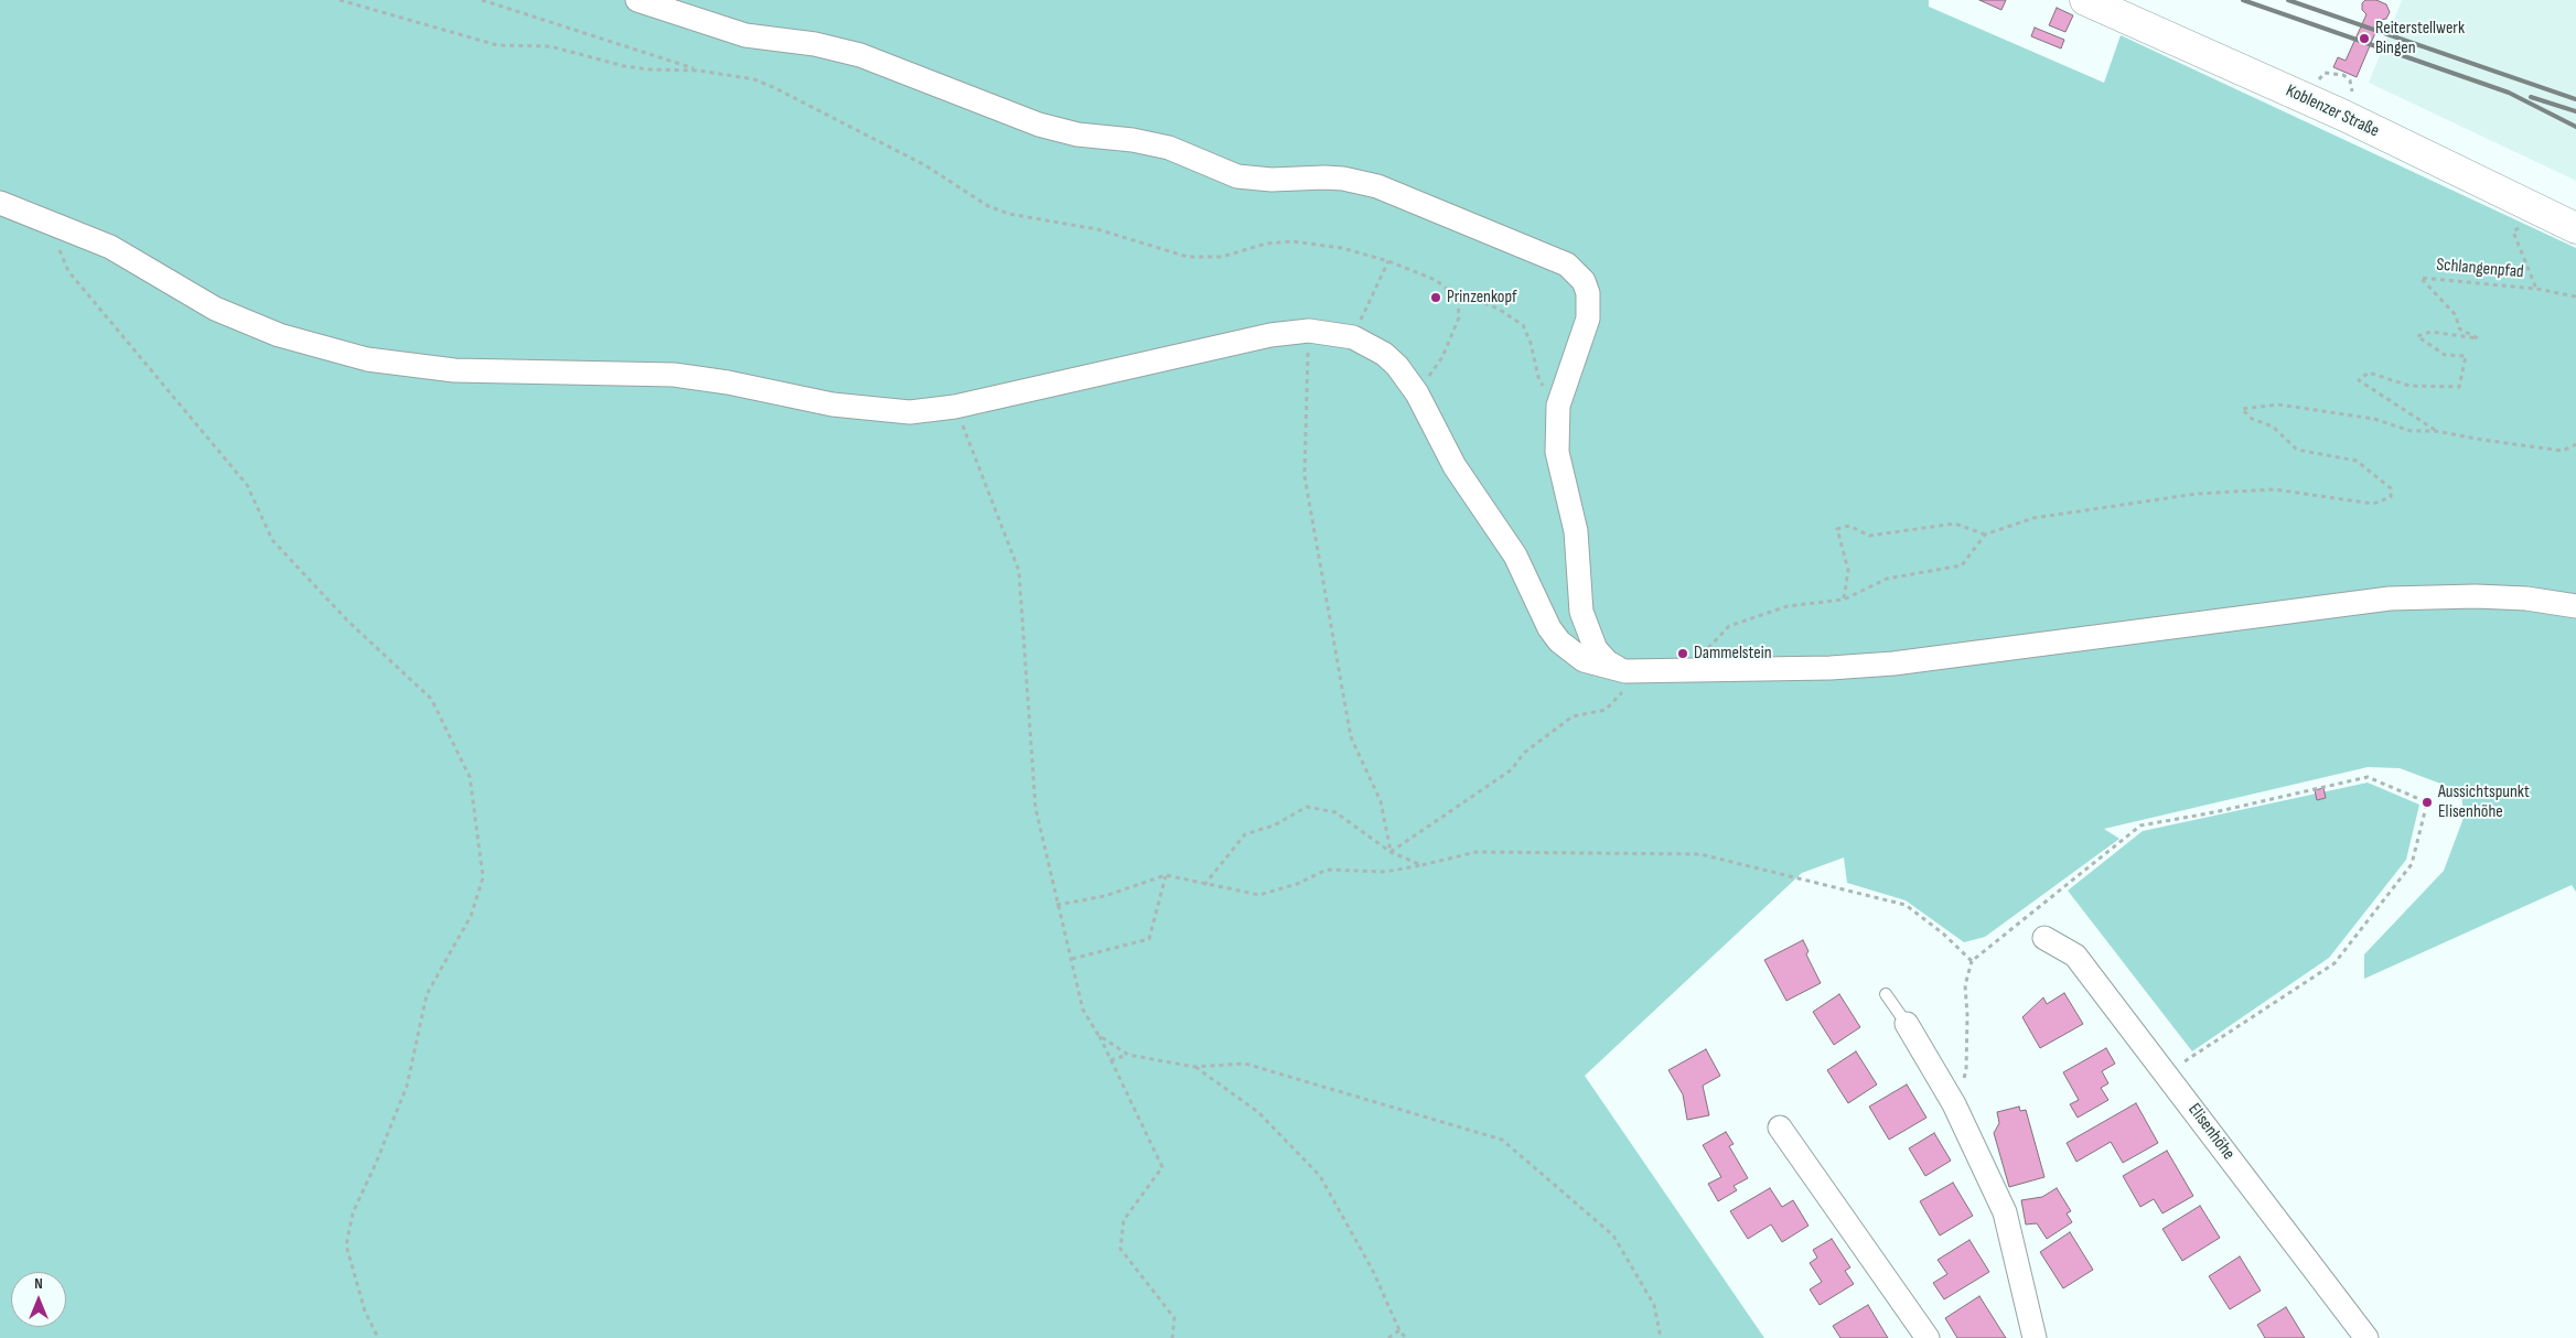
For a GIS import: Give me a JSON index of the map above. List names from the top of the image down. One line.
{"streets":{"main road":["Koblenzer Straße"],"street":["Elisenhöhe"],"path":["Schlangenpfad"]},"places":["Reiterstellwerk Bingen","Prinzenkopf","Dammelstein","Aussichtspunkt Elisenhöhe"],"north":"top"}
